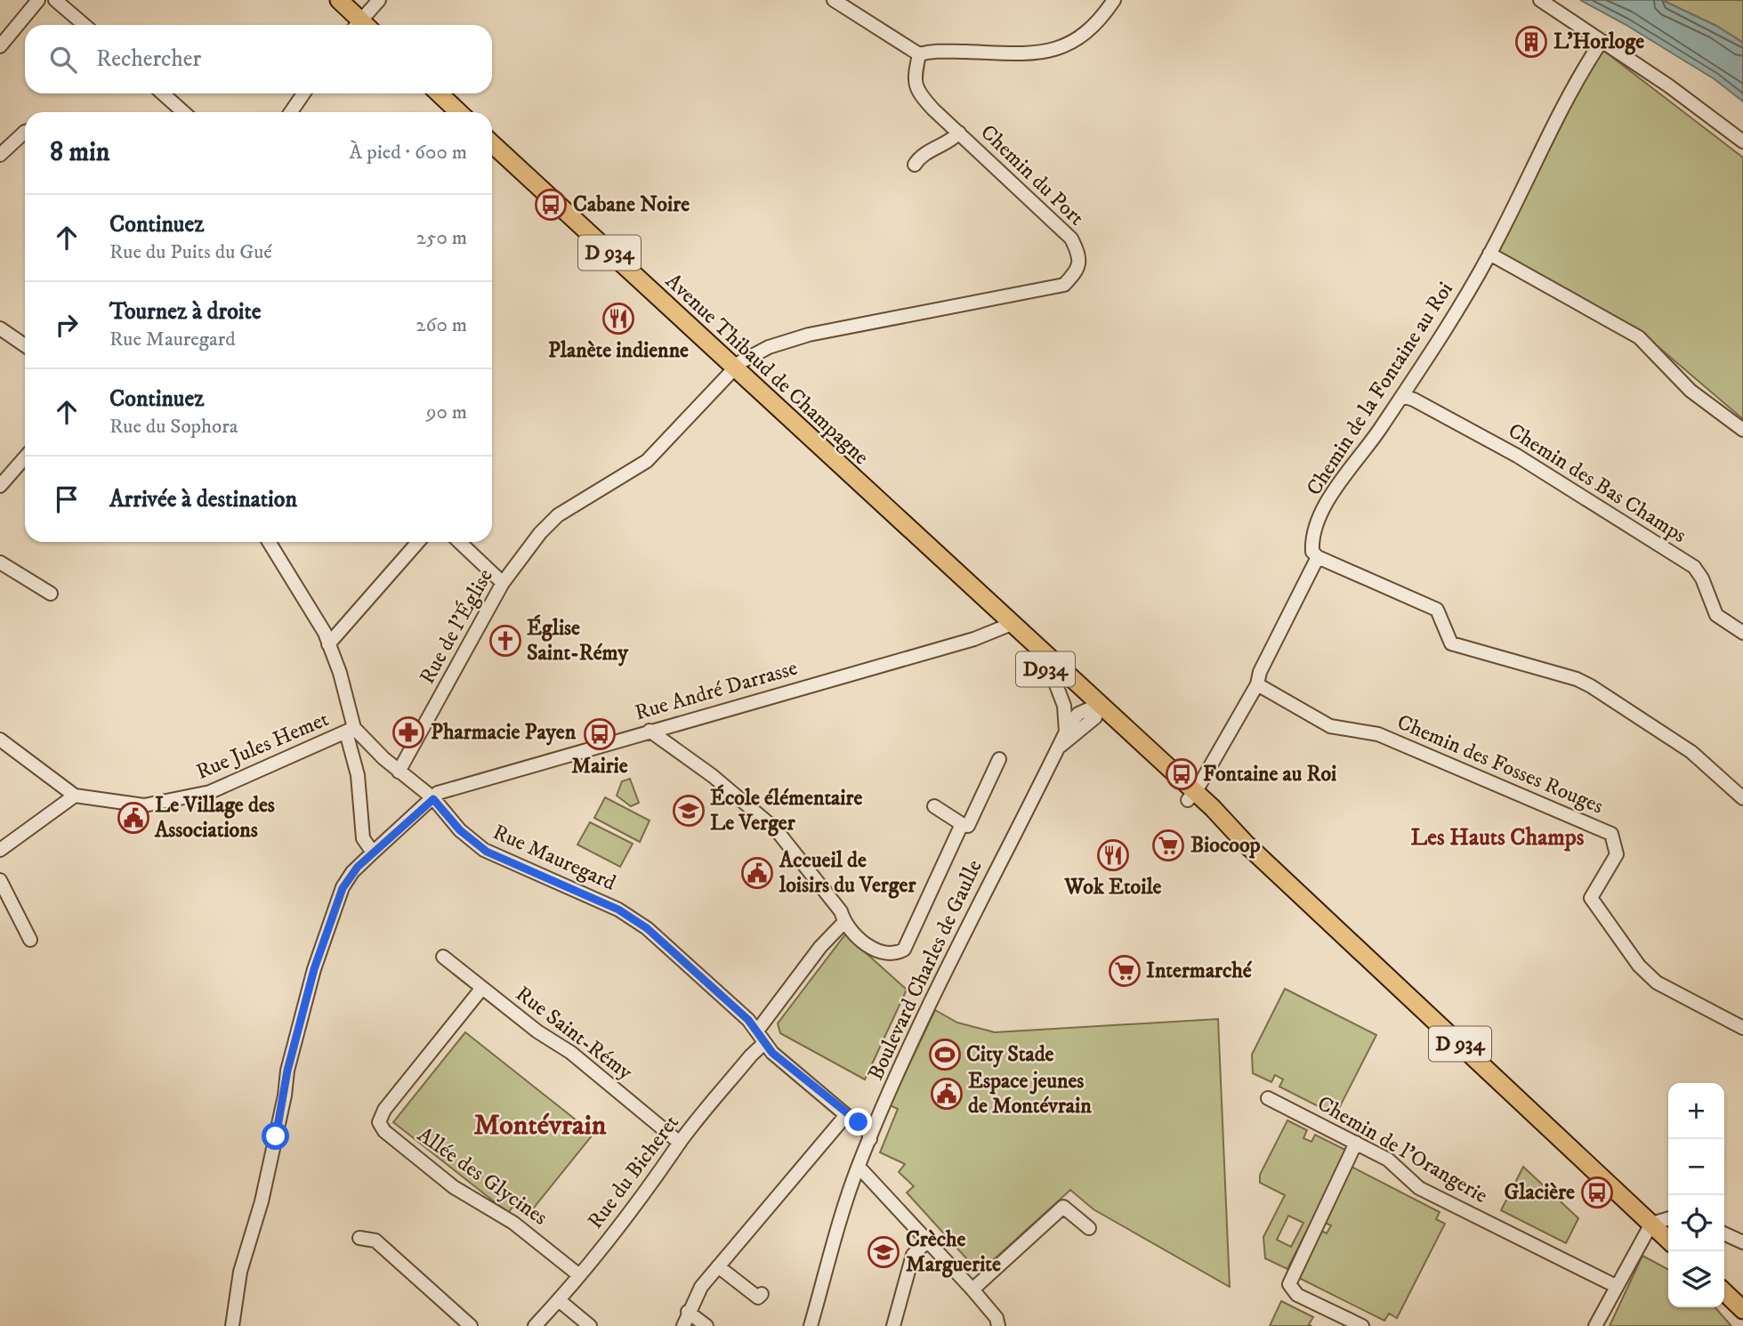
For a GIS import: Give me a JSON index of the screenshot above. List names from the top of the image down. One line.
{"streets":{"main road":["D 934","Avenue Thibaud de Champagne","D934"],"street":["Chemin du Port","Chemin de la Fontaine au Roi","Chemin des Bas Champs","Rue de l'Église","Rue André Darrasse","Rue Jules Hemet","Chemin des Fosses Rouges","Rue Mauregard","Boulevard Charles de Gaulle","Rue Saint-Rémy","Chemin de l'Orangerie","Rue du Bicheret","Allée des Glycines"]},"crossings":[["Chemin du Port","Avenue Thibaud de Champagne"],["Chemin du Port","Rue de l'Église"],["Avenue Thibaud de Champagne","Rue de l'Église"],["Avenue Thibaud de Champagne","Rue André Darrasse"],["Avenue Thibaud de Champagne","Boulevard Charles de Gaulle"],["Chemin de la Fontaine au Roi","Chemin des Bas Champs"],["Rue de l'Église","Rue Mauregard"],["Rue André Darrasse","Rue Mauregard"],["Rue Jules Hemet","Rue Mauregard"],["Rue Saint-Rémy","Rue du Bicheret"],["Rue Saint-Rémy","Allée des Glycines"],["Rue du Bicheret","Allée des Glycines"]],"districts":["Les Hauts Champs","Montévrain"],"places":{"building":["L'Horloge"],"bus stop":["Cabane Noire","Mairie","Fontaine au Roi","Glacière"],"restaurant":["Planète indienne","Wok Etoile"],"church":["Église Saint-Rémy"],"pharmacy":["Pharmacie Payen"],"school or university":["École élémentaire Le Verger","Crèche Marguerite"],"public building":["Le Village des Associations","Accueil de loisirs du Verger","Espace jeunes de Montévrain"],"supermarket":["Biocoop","Intermarché"],"sports":["City Stade"]},"page":{"search":"Rechercher","heading":["8 min","À pied · 600 m"],"list":[["Continuez","Rue du Puits du Gué","250 m"],["Tournez à droite","Rue Mauregard","260 m"],["Continuez","Rue du Sophora","90 m"],"Arrivée à destination"],"map_buttons":["+","−"]}}
